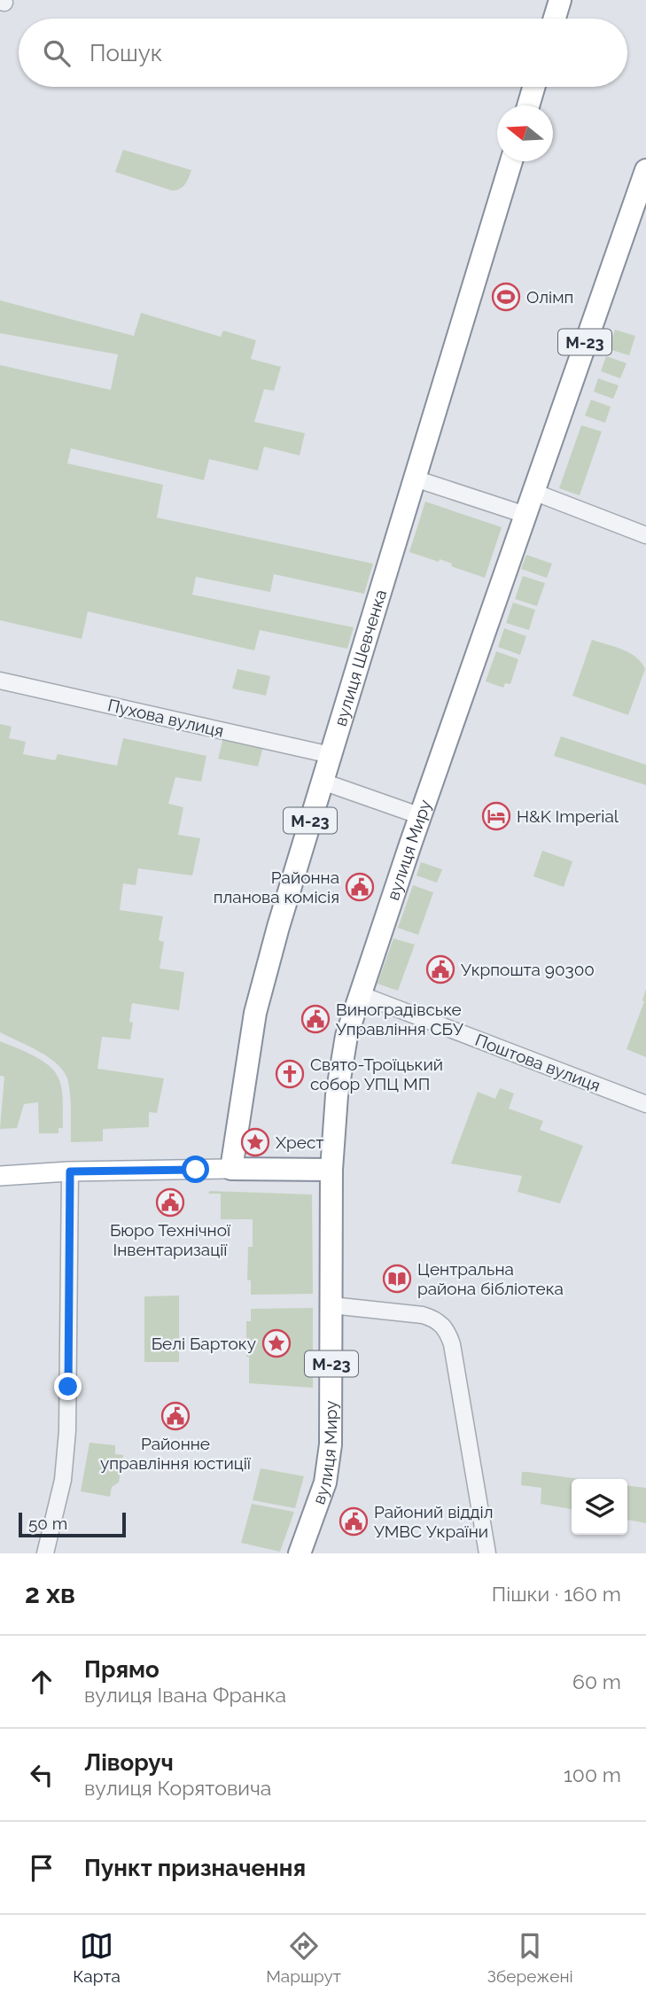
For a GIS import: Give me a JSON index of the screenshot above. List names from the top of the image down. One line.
{"streets":{"highway":["М-23","вулиця Шевченка","вулиця Миру"],"street":["Пухова вулиця","Поштова вулиця"]},"crossings":[["вулиця Шевченка","Пухова вулиця"],["вулиця Миру","Поштова вулиця"]],"places":{"sports":["Олімп"],"hotel":["H&K Imperial"],"public building":["Районна планова комісія","Укрпошта 90300","Виноградівське Управління СБУ","Бюро Технічної Інвентаризації","Районне управління юстиції","Районий відділ УМВС України"],"church":["Свято-Троїцький собор УПЦ МП"],"place":["Хрест","Белі Бартоку"],"library":["Центральна района бібліотека"]},"scale_bar":"50 m","north":"left","page":{"search":"Пошук","scale":"50 m","heading":["2 хв","Пішки · 160 m"],"list":[["Прямо","вулиця Івана Франка","60 m"],["Ліворуч","вулиця Корятовича","100 m"],"Пункт призначення"],"nav":["Карта","Маршрут","Збережені"]}}
